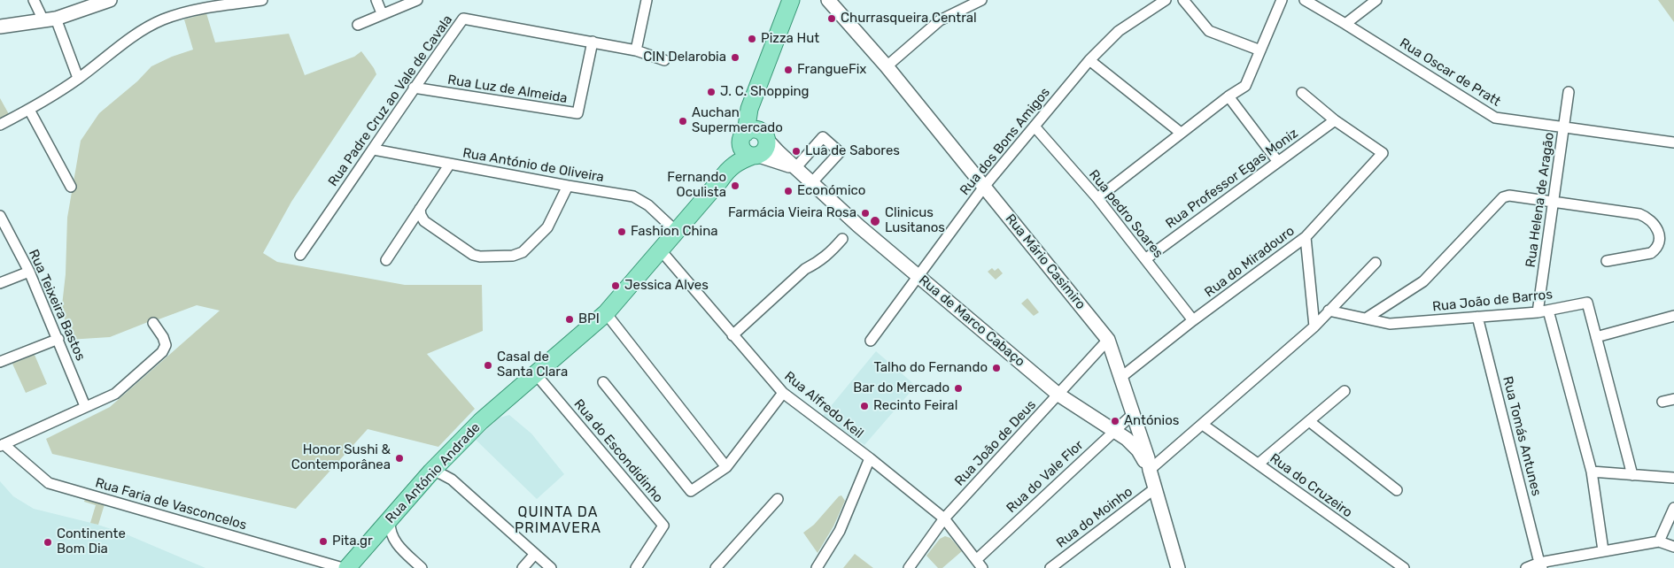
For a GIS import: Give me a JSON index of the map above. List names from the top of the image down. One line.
{"streets":{"main road":["Rua António Andrade"],"street":["Rua Oscar de Pratt","Rua Luz de Almeida","Rua Padre Cruz ao Vale de Cavala","Rua dos Bons Amigos","Rua António de Oliveira","Rua Professor Egas Moniz","Rua Helena de Aragão","Rua pedro Soares","Rua Mário Casimiro","Rua do Miradouro","Rua João de Barros","Rua Teixeira Bastos","Rua de Marco Cabaço","Rua Alfredo Keil","Rua Tomás Antunes","Rua João de Deus","Rua do Escondidinho","Rua do Vale Flor","Rua do Cruzeiro","Rua Faria de Vasconcelos","Rua do Moinho"]},"crossings":[["Rua Oscar de Pratt","Rua Helena de Aragão"],["Rua Luz de Almeida","Rua Padre Cruz ao Vale de Cavala"],["Rua Padre Cruz ao Vale de Cavala","Rua António de Oliveira"],["Rua dos Bons Amigos","Rua pedro Soares"],["Rua dos Bons Amigos","Rua Mário Casimiro"],["Rua dos Bons Amigos","Rua de Marco Cabaço"],["Rua António de Oliveira","Rua António Andrade"],["Rua Professor Egas Moniz","Rua pedro Soares"],["Rua Professor Egas Moniz","Rua do Miradouro"],["Rua Helena de Aragão","Rua João de Barros"],["Rua pedro Soares","Rua do Miradouro"],["Rua Mário Casimiro","Rua do Miradouro"],["Rua Mário Casimiro","Rua de Marco Cabaço"],["Rua Mário Casimiro","Rua João de Deus"],["Rua Mário Casimiro","Rua do Vale Flor"],["Rua Mário Casimiro","Rua do Moinho"],["Rua João de Barros","Rua Tomás Antunes"],["Rua de Marco Cabaço","Rua João de Deus"],["Rua de Marco Cabaço","Rua António Andrade"],["Rua de Marco Cabaço","Rua do Vale Flor"],["Rua Alfredo Keil","Rua João de Deus"],["Rua Alfredo Keil","Rua António Andrade"],["Rua Alfredo Keil","Rua do Vale Flor"],["Rua do Escondidinho","Rua António Andrade"]],"districts":["QUINTA DA PRIMAVERA"],"places":["Churrasqueira Central","Pizza Hut","CIN Delarobia","FrangueFix","J. C. Shopping","Auchan Supermercado","Lua de Sabores","Fernando Oculista","Económico","Farmácia Vieira Rosa","Clinicus Lusitanos","Fashion China","Jessica Alves","BPI","Casal de Santa Clara","Talho do Fernando","Bar do Mercado","Recinto Feiral","Antónios","Honor Sushi & Contemporânea","Pita.gr","Continente Bom Dia"]}
